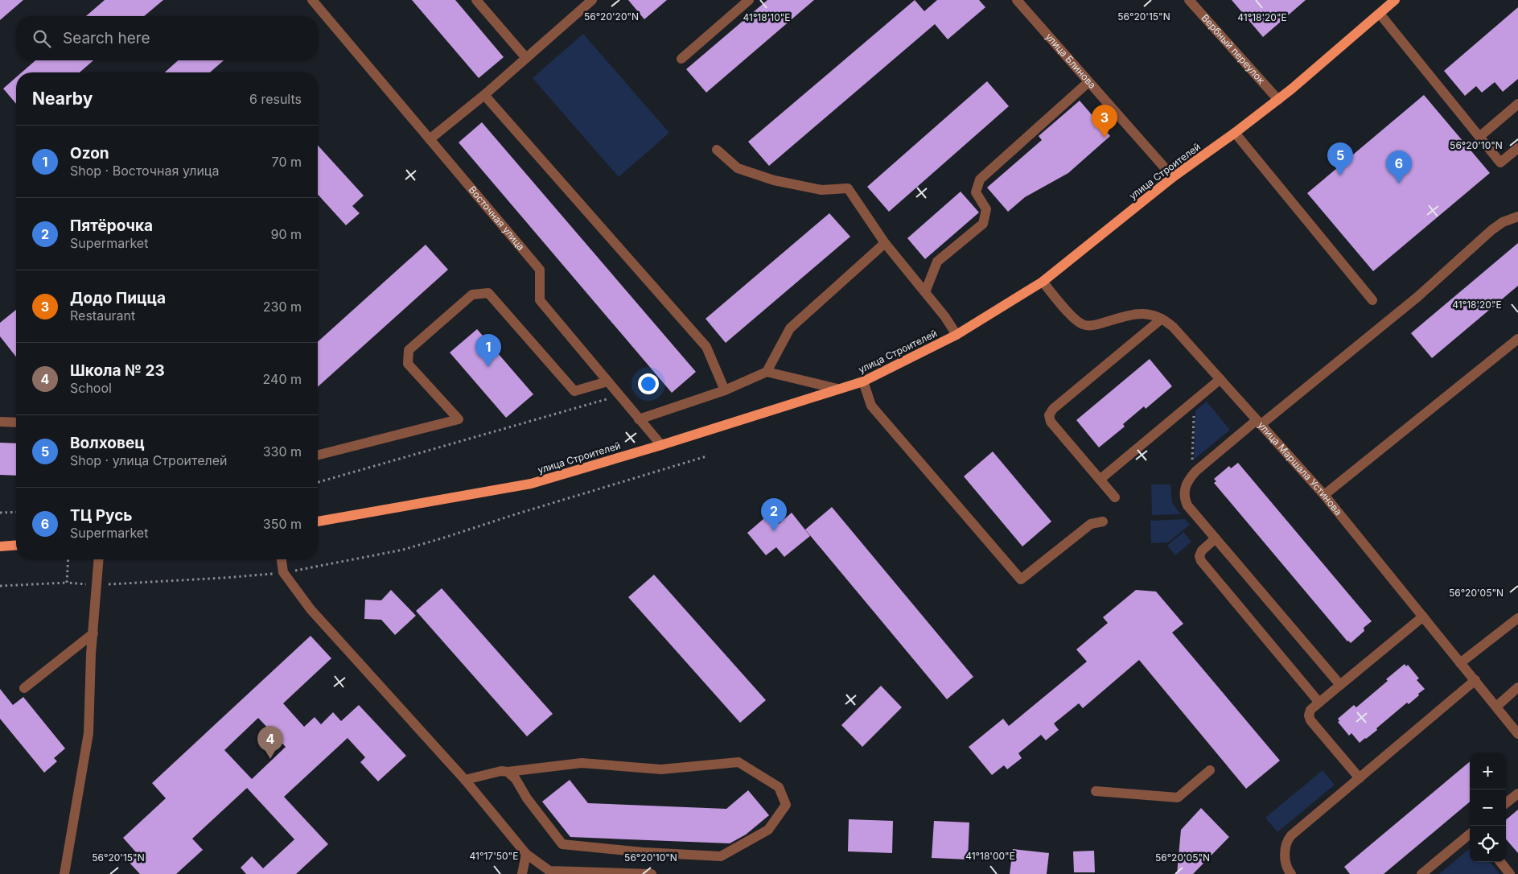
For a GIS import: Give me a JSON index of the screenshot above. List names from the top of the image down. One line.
{"streets":{"main road":["улица Строителей"],"street":["Вербный переулок","улица Блинова","Восточная улица","улица Маршала Устинова"]},"crossings":[["Вербный переулок","улица Строителей"],["улица Блинова","улица Строителей"],["улица Строителей","Восточная улица"],["улица Строителей","улица Маршала Устинова"]],"page":{"search":"Search here","heading":["Nearby","6 results"],"pins":["3","5","6","1","2","4"],"list":[{"mark":"1","name":"Ozon","note":"Shop · Восточная улица","value":"70 m"},{"mark":"2","name":"Пятёрочка","note":"Supermarket","value":"90 m"},{"mark":"3","name":"Додо Пицца","note":"Restaurant","value":"230 m"},{"mark":"4","name":"Школа № 23","note":"School","value":"240 m"},{"mark":"5","name":"Волховец","note":"Shop · улица Строителей","value":"330 m"},{"mark":"6","name":"ТЦ Русь","note":"Supermarket","value":"350 m"}],"map_buttons":["+","−"]},"coordinates":["56°20'20\"N","56°20'15\"N","41°18'10\"E","41°18'20\"E","56°20'10\"N","56°20'05\"N","41°17'50\"E","41°18'00\"E"]}
